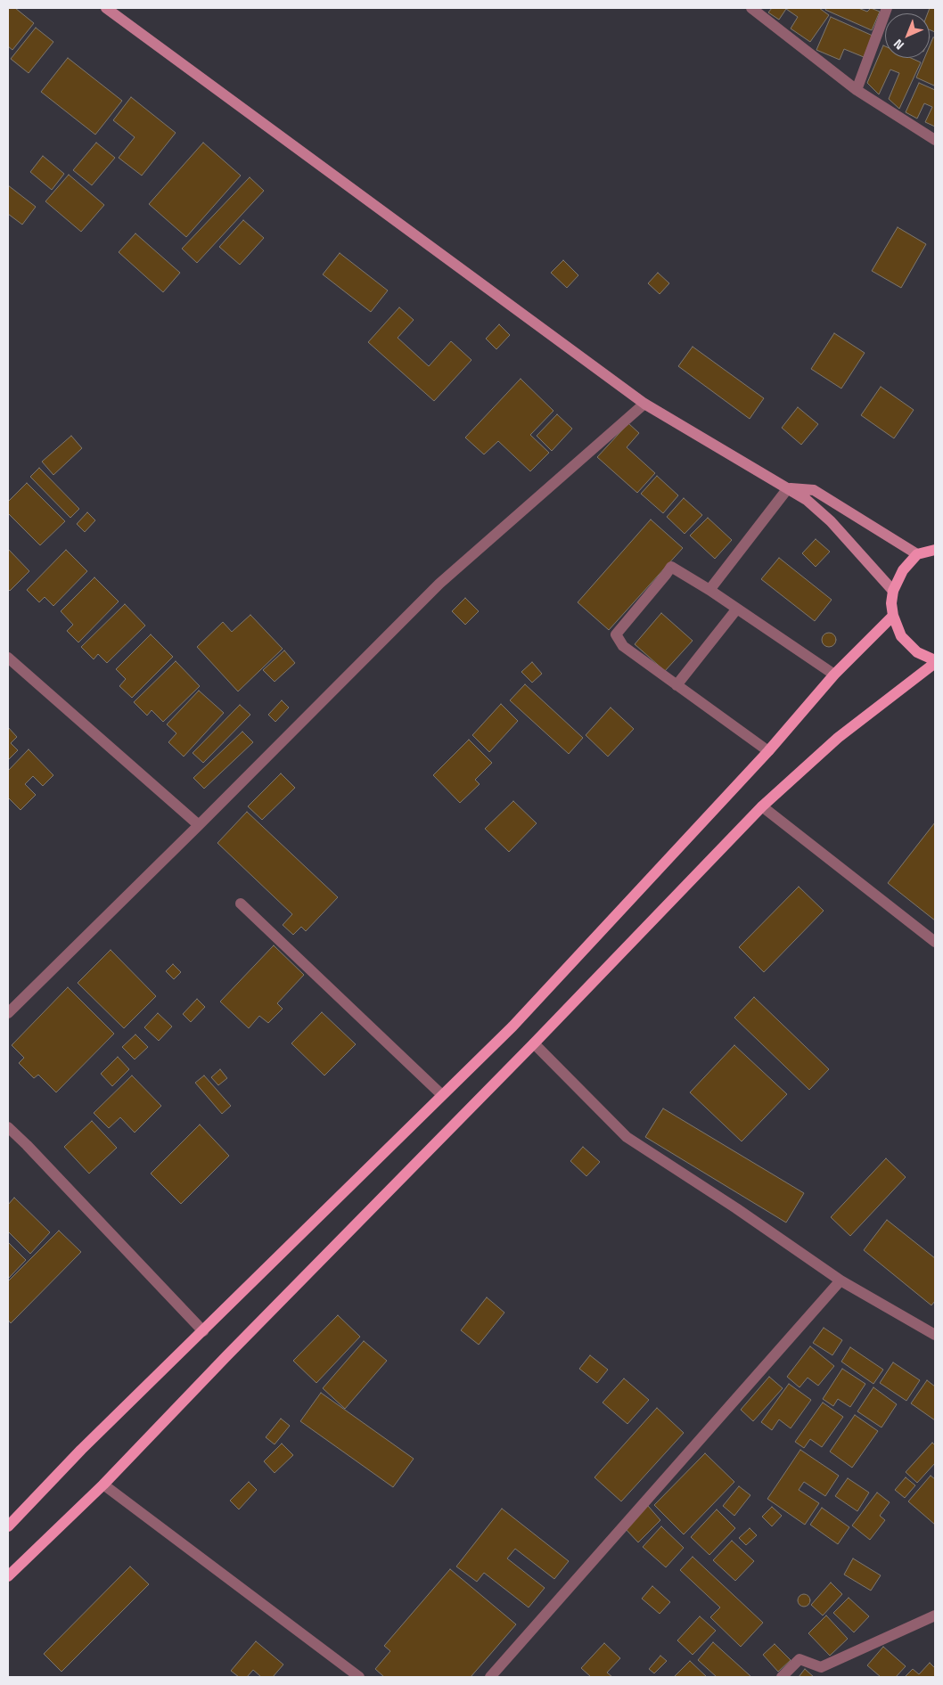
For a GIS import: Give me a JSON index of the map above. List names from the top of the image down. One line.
{"north":"bottom left"}
